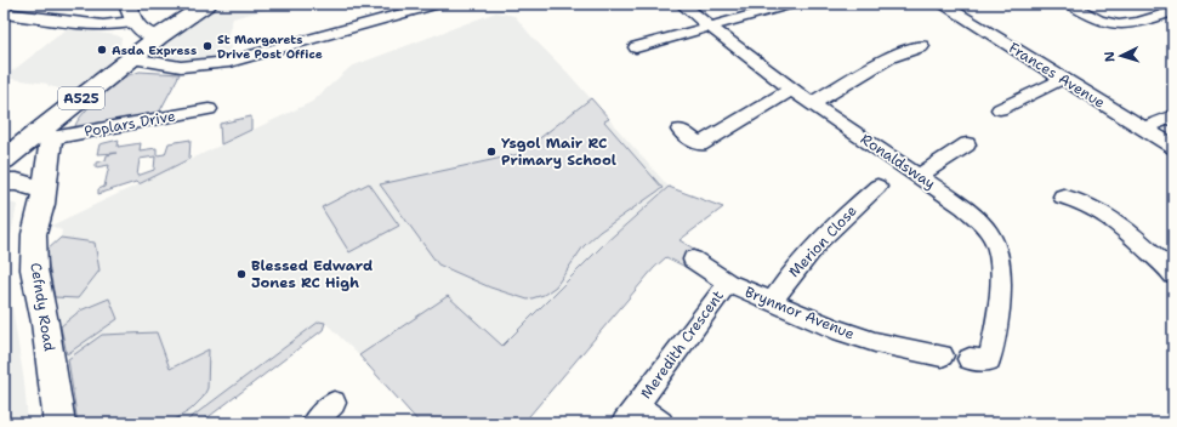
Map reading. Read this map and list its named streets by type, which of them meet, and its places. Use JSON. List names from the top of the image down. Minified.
{"streets":{"main road":["A525"],"street":["Frances Avenue","Poplars Drive","Ronaldsway","Merion Close","Cefndy Road","Brynmor Avenue","Meredith Crescent"]},"crossings":[["A525","Poplars Drive"],["A525","Cefndy Road"],["Poplars Drive","Cefndy Road"],["Merion Close","Brynmor Avenue"],["Brynmor Avenue","Meredith Crescent"]],"places":["St Margarets Drive Post Office","Asda Express","Ysgol Mair RC Primary School","Blessed Edward Jones RC High"],"north":"left"}
